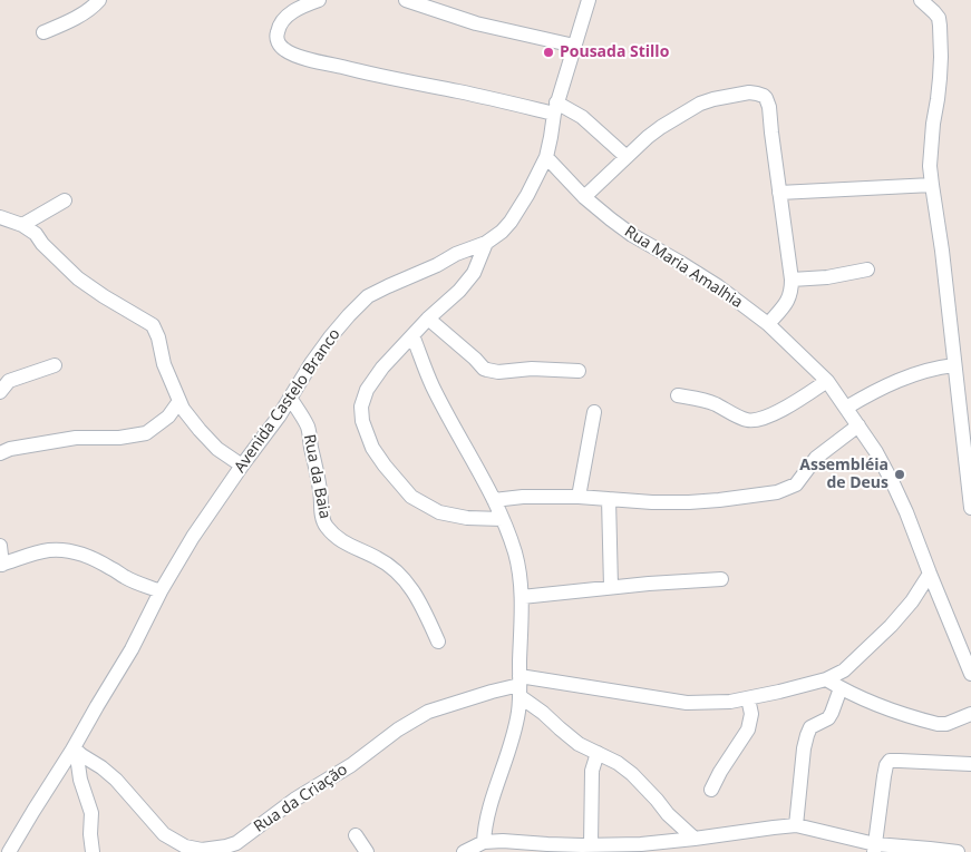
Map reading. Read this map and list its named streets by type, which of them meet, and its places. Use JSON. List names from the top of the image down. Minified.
{"streets":{"street":["Rua Maria Amalhia","Avenida Castelo Branco","Rua da Baia","Rua da Criação"]},"crossings":[["Rua Maria Amalhia","Avenida Castelo Branco"],["Avenida Castelo Branco","Rua da Baia"],["Avenida Castelo Branco","Rua da Criação"]],"places":["Pousada Stillo","Assembléia de Deus"]}
